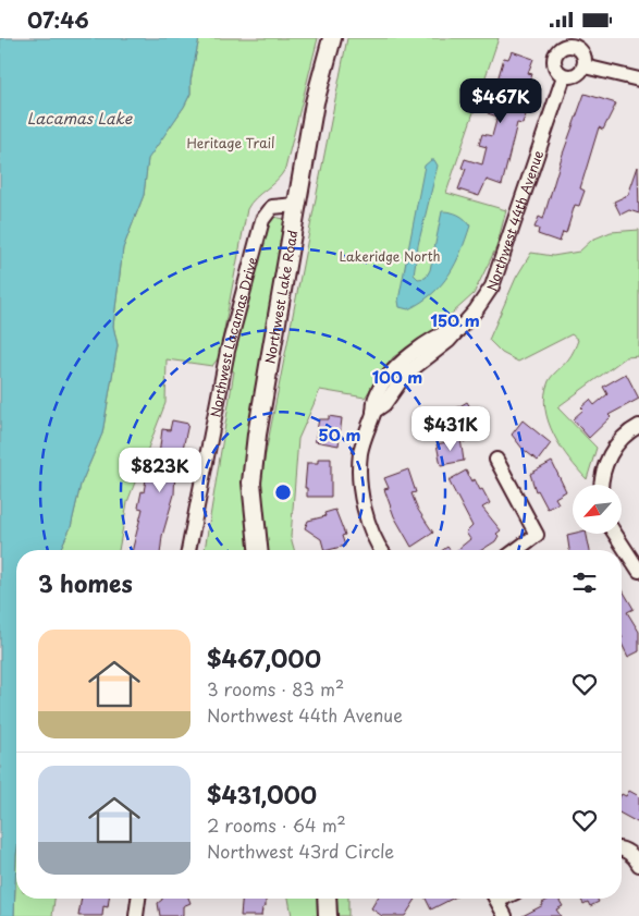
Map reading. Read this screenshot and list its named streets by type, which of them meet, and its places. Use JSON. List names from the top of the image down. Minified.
{"streets":{"main road":["Northwest Lake Road"],"street":["Northwest 44th Avenue","Northwest Lacamas Drive"]},"crossings":[["Northwest Lake Road","Northwest Lacamas Drive"]],"water":["Lacamas Lake"],"parks":["Heritage Trail","Lakeridge North"],"north":"bottom left","page":{"status":"07:46","price":["$467K","$431K","$823K"],"heading":"3 homes","list":[{"name":"$467,000","note":"3 rooms · 83 m² · Northwest 44th Avenue"},{"name":"$431,000","note":"2 rooms · 64 m² · Northwest 43rd Circle"}]},"rings":["150 m","100 m","50 m"]}
